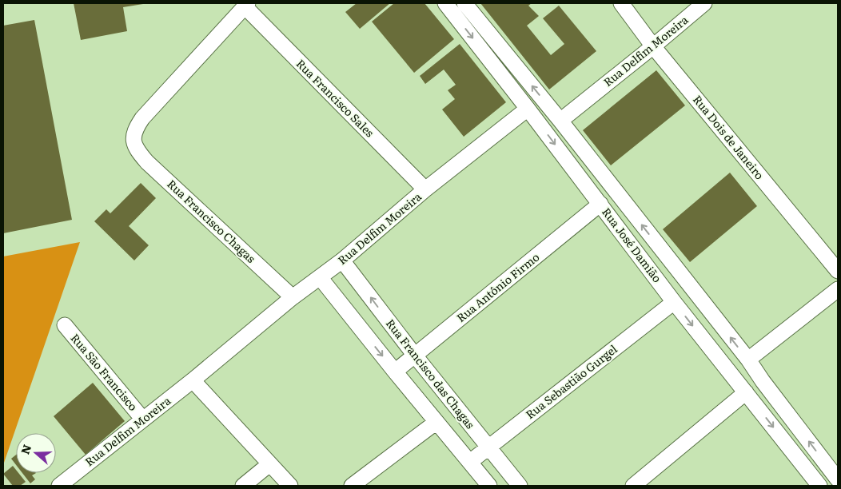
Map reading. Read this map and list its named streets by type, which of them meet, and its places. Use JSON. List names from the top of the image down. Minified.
{"streets":{"street":["Rua Delfim Moreira","Rua Francisco Sales","Rua Dois de Janeiro","Rua Francisco Chagas","Rua José Damião","Rua Antônio Firmo","Rua São Francisco","Rua Francisco das Chagas","Rua Sebastião Gurgel"]},"crossings":[["Rua Delfim Moreira","Rua Francisco Sales"],["Rua Delfim Moreira","Rua Dois de Janeiro"],["Rua Delfim Moreira","Rua Francisco Chagas"],["Rua Delfim Moreira","Rua José Damião"],["Rua Delfim Moreira","Rua São Francisco"],["Rua Delfim Moreira","Rua Francisco das Chagas"],["Rua Francisco Sales","Rua Francisco Chagas"],["Rua José Damião","Rua Antônio Firmo"],["Rua José Damião","Rua Sebastião Gurgel"],["Rua Antônio Firmo","Rua Francisco das Chagas"],["Rua Francisco das Chagas","Rua Sebastião Gurgel"]],"north":"left"}
